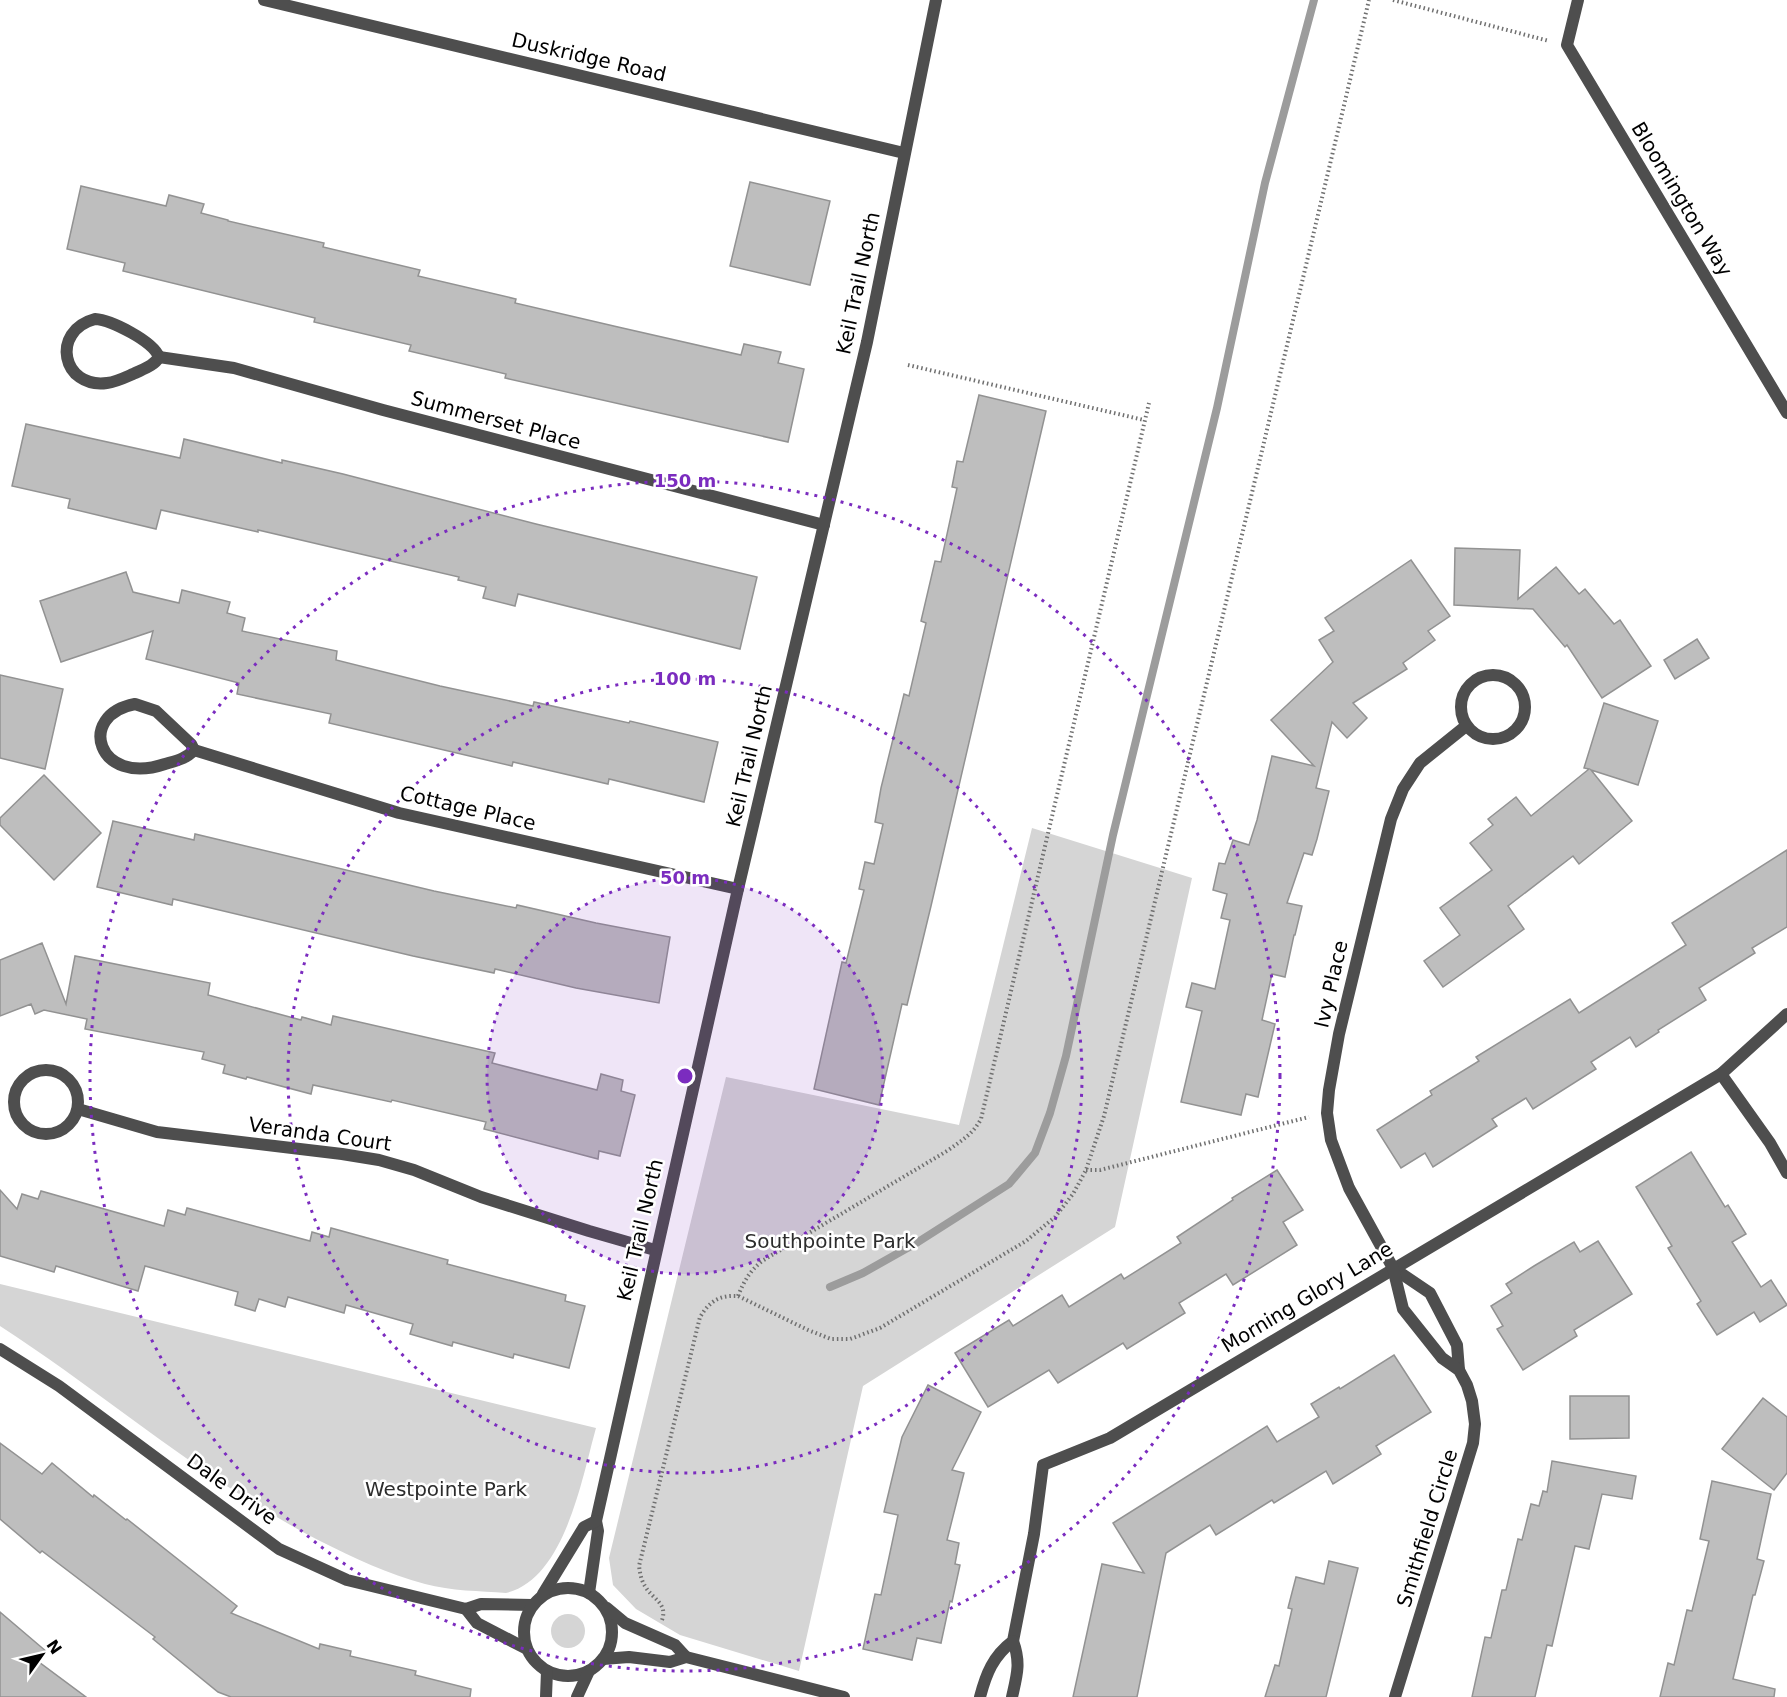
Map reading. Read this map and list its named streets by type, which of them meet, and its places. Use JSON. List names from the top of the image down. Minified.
{"streets":{"street":["Duskridge Road","Bloomington Way","Keil Trail North","Summerset Place","Cottage Place","Ivy Place","Veranda Court","Morning Glory Lane","Dale Drive","Smithfield Circle"]},"crossings":[["Duskridge Road","Keil Trail North"],["Keil Trail North","Summerset Place"],["Keil Trail North","Cottage Place"],["Keil Trail North","Veranda Court"],["Keil Trail North","Dale Drive"],["Ivy Place","Morning Glory Lane"],["Ivy Place","Smithfield Circle"],["Morning Glory Lane","Smithfield Circle"]],"parks":["Southpointe Park","Westpointe Park"],"north":"top right","rings":["150 m","100 m","50 m"]}
